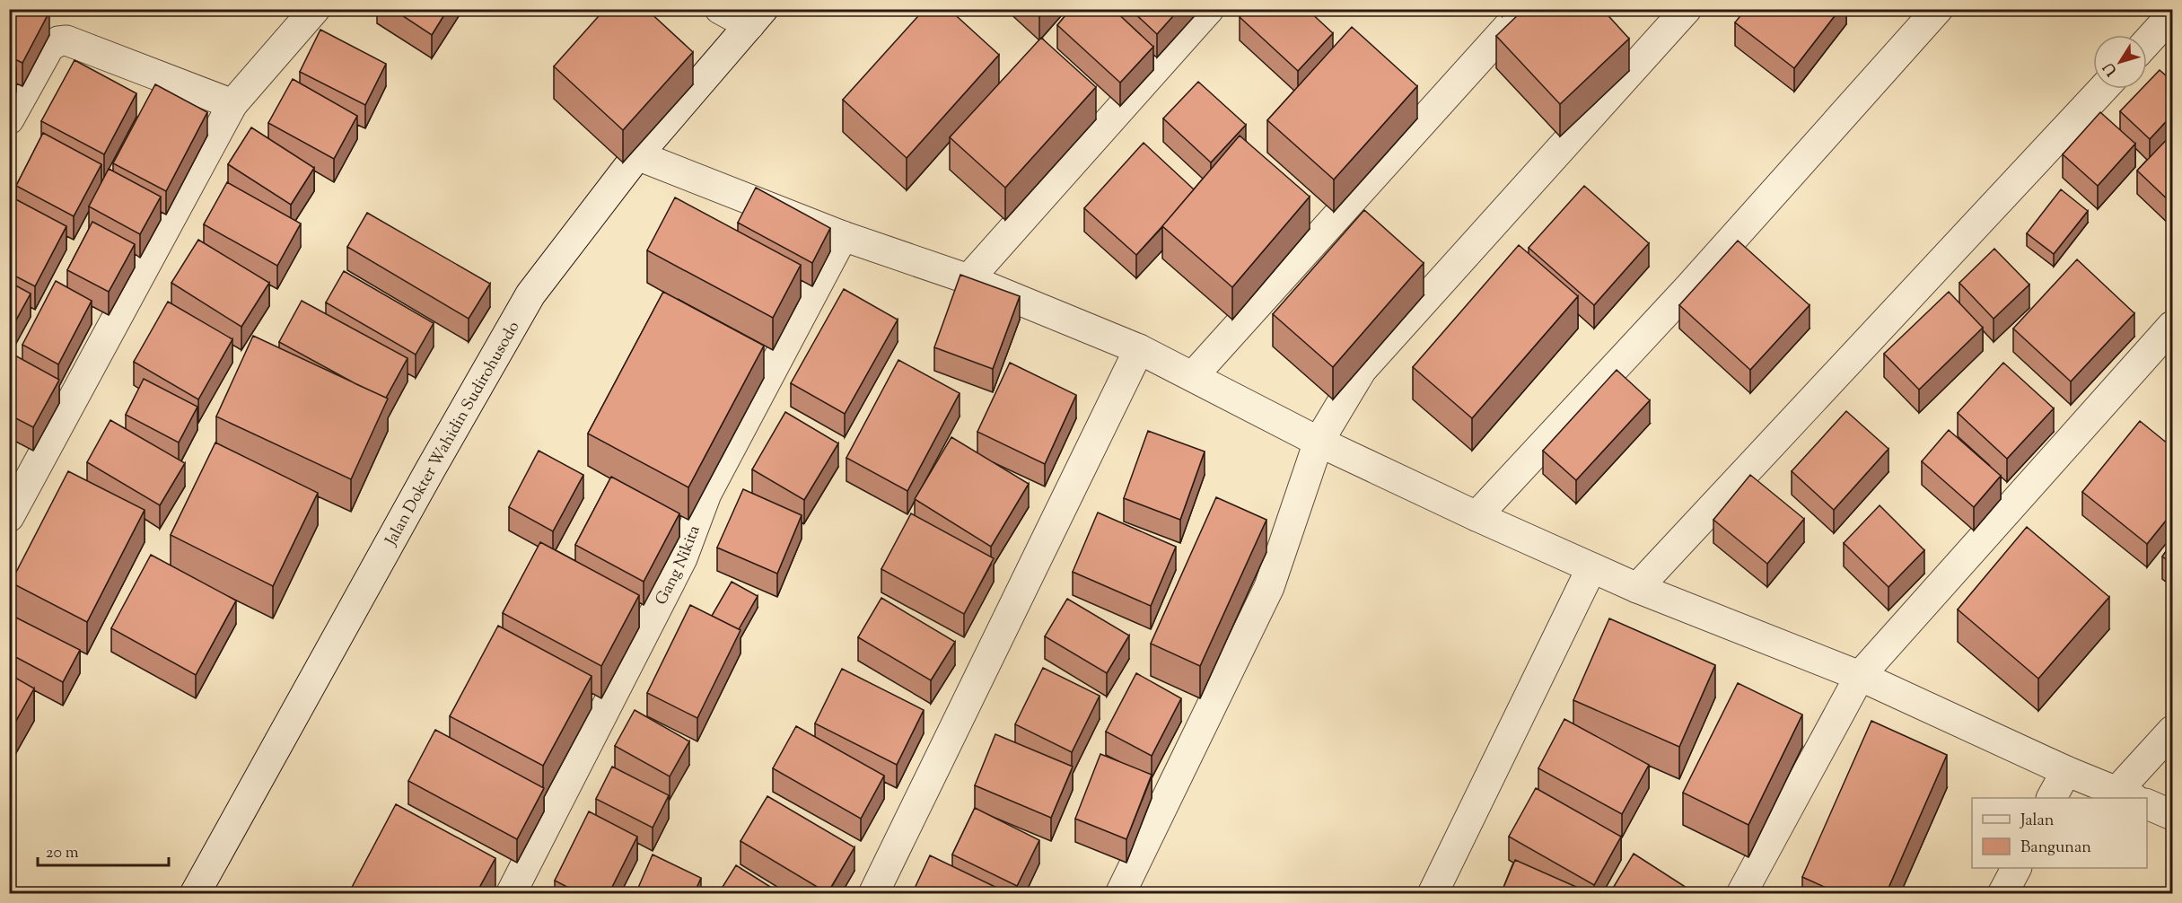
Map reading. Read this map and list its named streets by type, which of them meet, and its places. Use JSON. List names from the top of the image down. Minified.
{"streets":{"street":["Jalan Dokter Wahidin Sudirohusodo","Gang Nikita"]},"legend":["Jalan","Bangunan"],"scale_bar":"20 m","north":"bottom left"}
